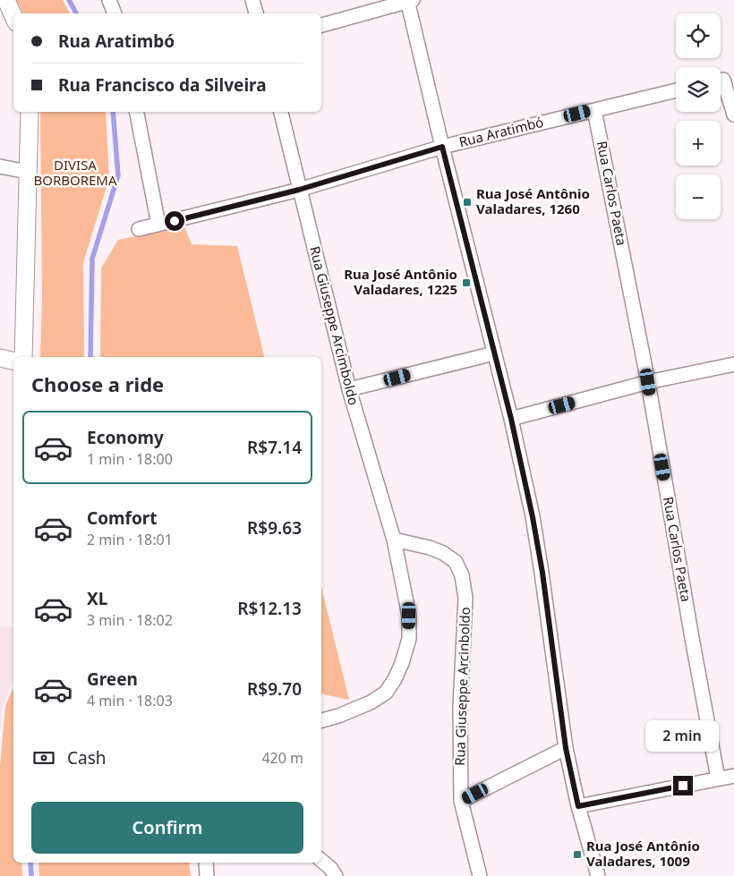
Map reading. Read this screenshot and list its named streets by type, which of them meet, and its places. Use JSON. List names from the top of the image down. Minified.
{"streets":{"street":["Rua Aratimbó","Rua Carlos Paeta","Rua Giuseppe Arcimboldo","Rua Giuseppe Arcinboldo"]},"crossings":[["Rua Aratimbó","Rua Carlos Paeta"],["Rua Aratimbó","Rua Giuseppe Arcimboldo"],["Rua Giuseppe Arcimboldo","Rua Giuseppe Arcinboldo"]],"parks":["DIVISA BORBOREMA"],"places":{"transit":["Rua José Antônio Valadares, 1260","Rua José Antônio Valadares, 1225","Rua José Antônio Valadares, 1009"]},"page":{"map_buttons":["+","−"],"banner":["Rua Aratimbó","Rua Francisco da Silveira"],"heading":"Choose a ride","list":[{"name":"Economy","note":"1 min · 18:00","value":"R$7.14"},{"name":"Comfort","note":"2 min · 18:01","value":"R$9.63"},{"name":"XL","note":"3 min · 18:02","value":"R$12.13"},{"name":"Green","note":"4 min · 18:03","value":"R$9.70"}],"bubble":"2 min","pay":["Cash","420 m"],"buttons":"Confirm"}}
